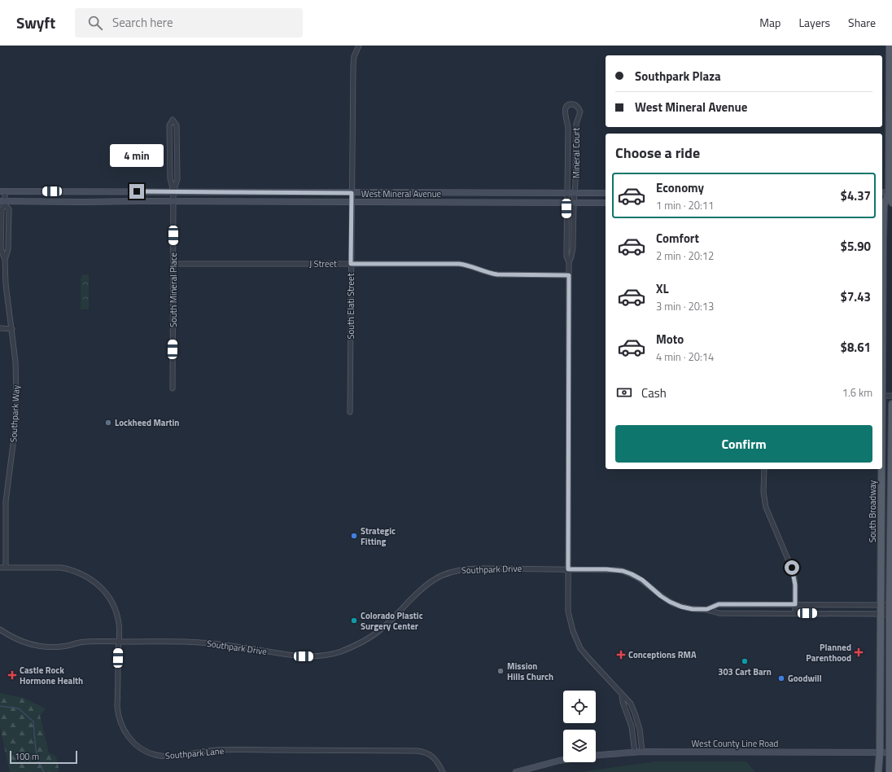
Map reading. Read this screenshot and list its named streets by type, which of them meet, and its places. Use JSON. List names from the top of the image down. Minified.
{"streets":{"main road":["West Mineral Avenue","South Broadway","West County Line Road"],"street":["Mineral Court","J Street","South Mineral Place","South Elati Street","Southpark Way","Southpark Drive","Southpark Lane"]},"crossings":[["Mineral Court","West Mineral Avenue"],["West Mineral Avenue","South Mineral Place"],["West Mineral Avenue","South Elati Street"],["West Mineral Avenue","Southpark Way"],["J Street","South Mineral Place"],["J Street","South Elati Street"],["Southpark Way","Southpark Lane"],["South Broadway","Southpark Drive"],["South Broadway","West County Line Road"],["Southpark Drive","Southpark Lane"]],"places":{"other":["Lockheed Martin","Strategic Fitting","Colorado Plastic Surgery Center","303 Cart Barn","Mission Hills Church","Goodwill"],"health":["Planned Parenthood","Conceptions RMA","Castle Rock Hormone Health"]},"scale_bar":"100 m","page":{"header":"Swyft","search":"Search here","nav":["Map","Layers","Share"],"banner":["Southpark Plaza","West Mineral Avenue"],"heading":"Choose a ride","bubble":"4 min","list":[{"name":"Economy","note":"1 min · 20:11","value":"$4.37"},{"name":"Comfort","note":"2 min · 20:12","value":"$5.90"},{"name":"XL","note":"3 min · 20:13","value":"$7.43"},{"name":"Moto","note":"4 min · 20:14","value":"$8.61"}],"pay":["Cash","1.6 km"],"buttons":"Confirm","scale":"100 m"}}
